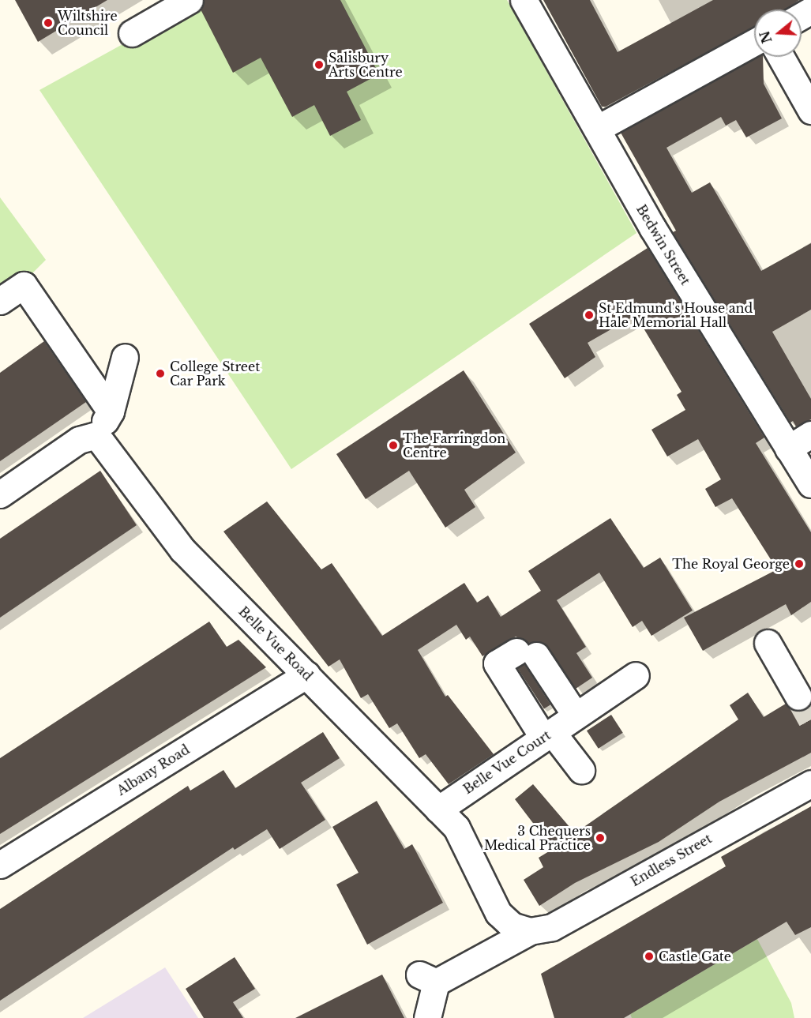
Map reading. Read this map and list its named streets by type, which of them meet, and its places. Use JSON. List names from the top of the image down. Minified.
{"streets":{"street":["Bedwin Street","Belle Vue Road","Belle Vue Court","Albany Road","Endless Street"]},"crossings":[["Belle Vue Road","Belle Vue Court"],["Belle Vue Road","Albany Road"],["Belle Vue Road","Endless Street"]],"places":["Wiltshire Council","Salisbury Arts Centre","St Edmund's House and Hale Memorial Hall","College Street Car Park","The Farringdon Centre","The Royal George","3 Chequers Medical Practice","Castle Gate"],"north":"left"}
